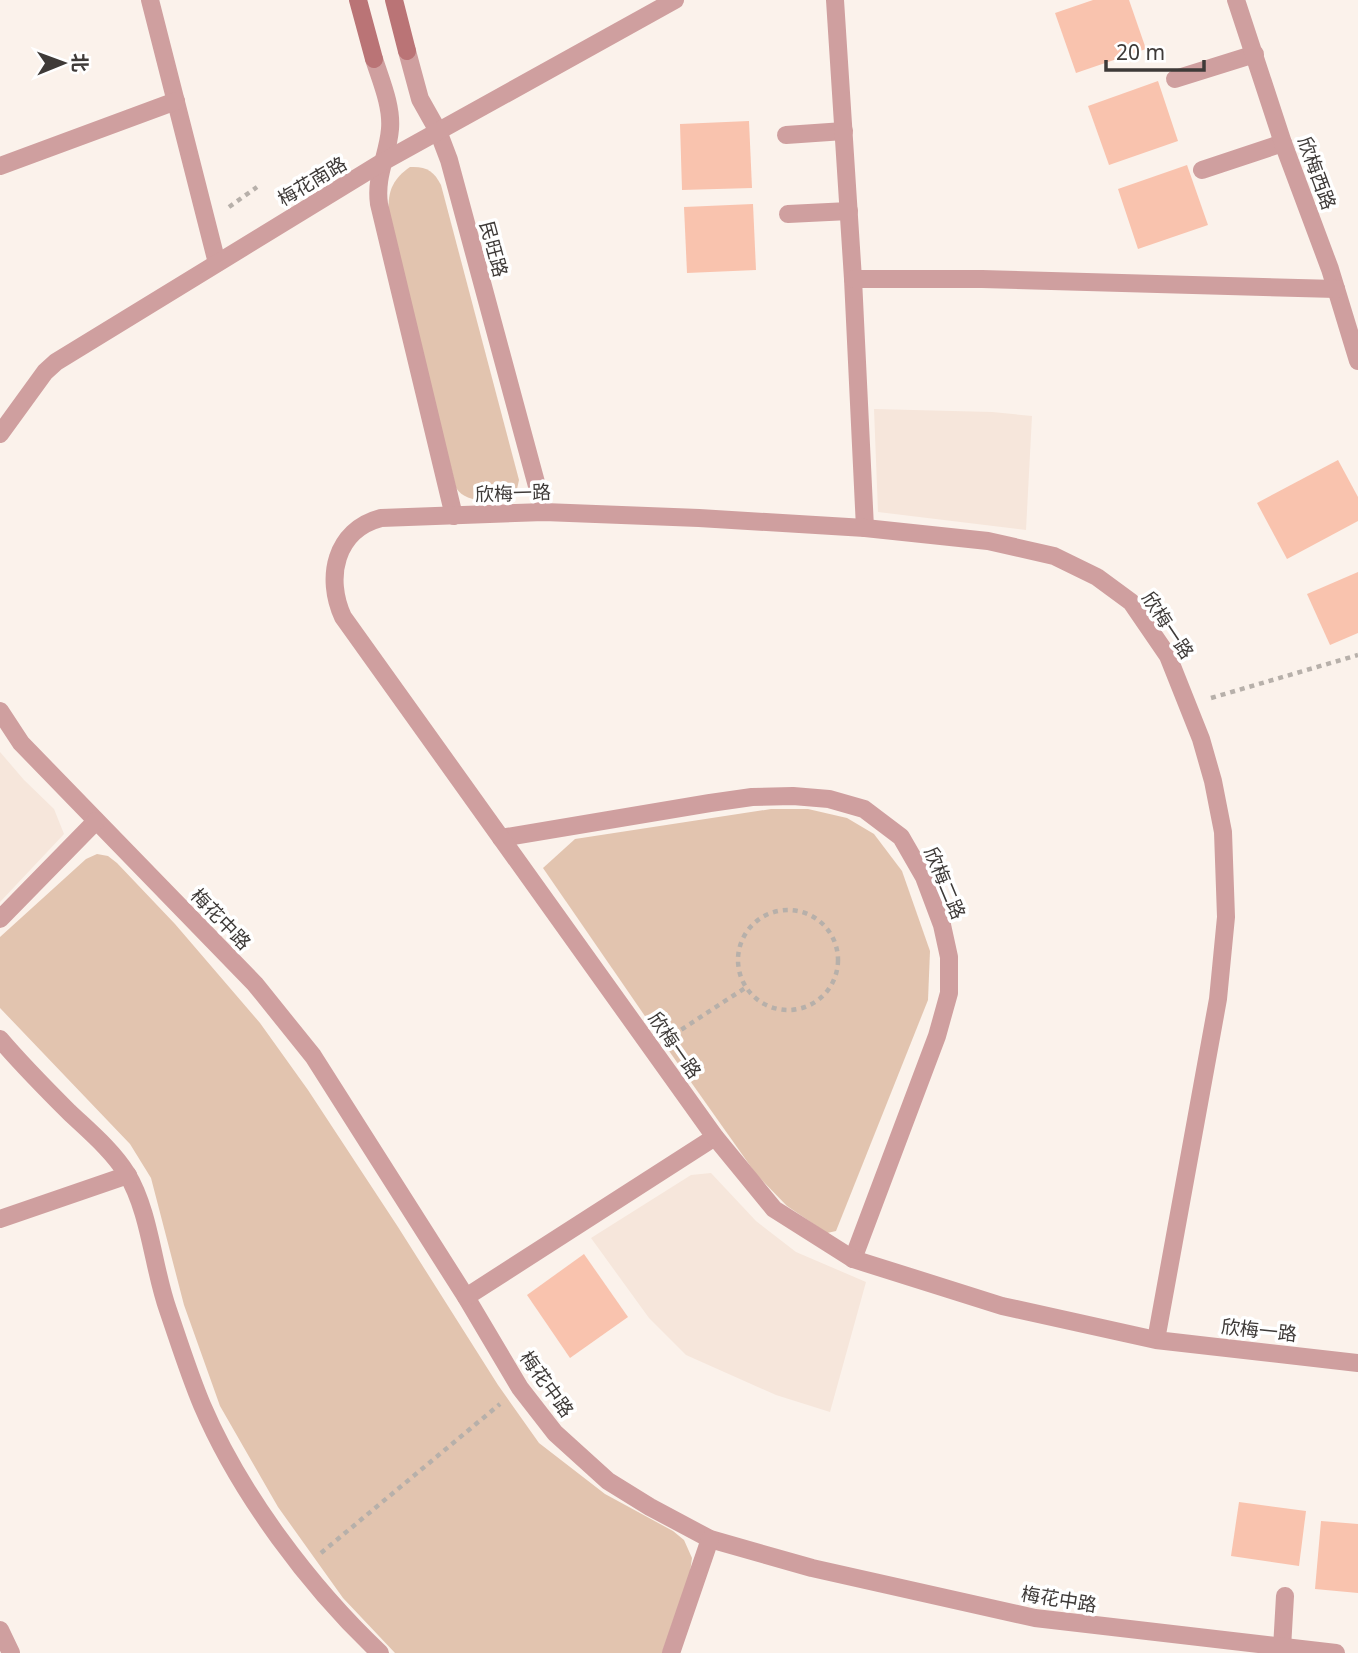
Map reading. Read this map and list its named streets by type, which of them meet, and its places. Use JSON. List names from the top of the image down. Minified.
{"streets":{"main road":["民旺路"],"street":["欣梅西路","梅花南路","欣梅一路","欣梅二路","梅花中路"]},"crossings":[["梅花南路","民旺路"],["民旺路","欣梅一路"],["欣梅一路","欣梅二路"]],"scale_bar":"20 m","north":"right"}
